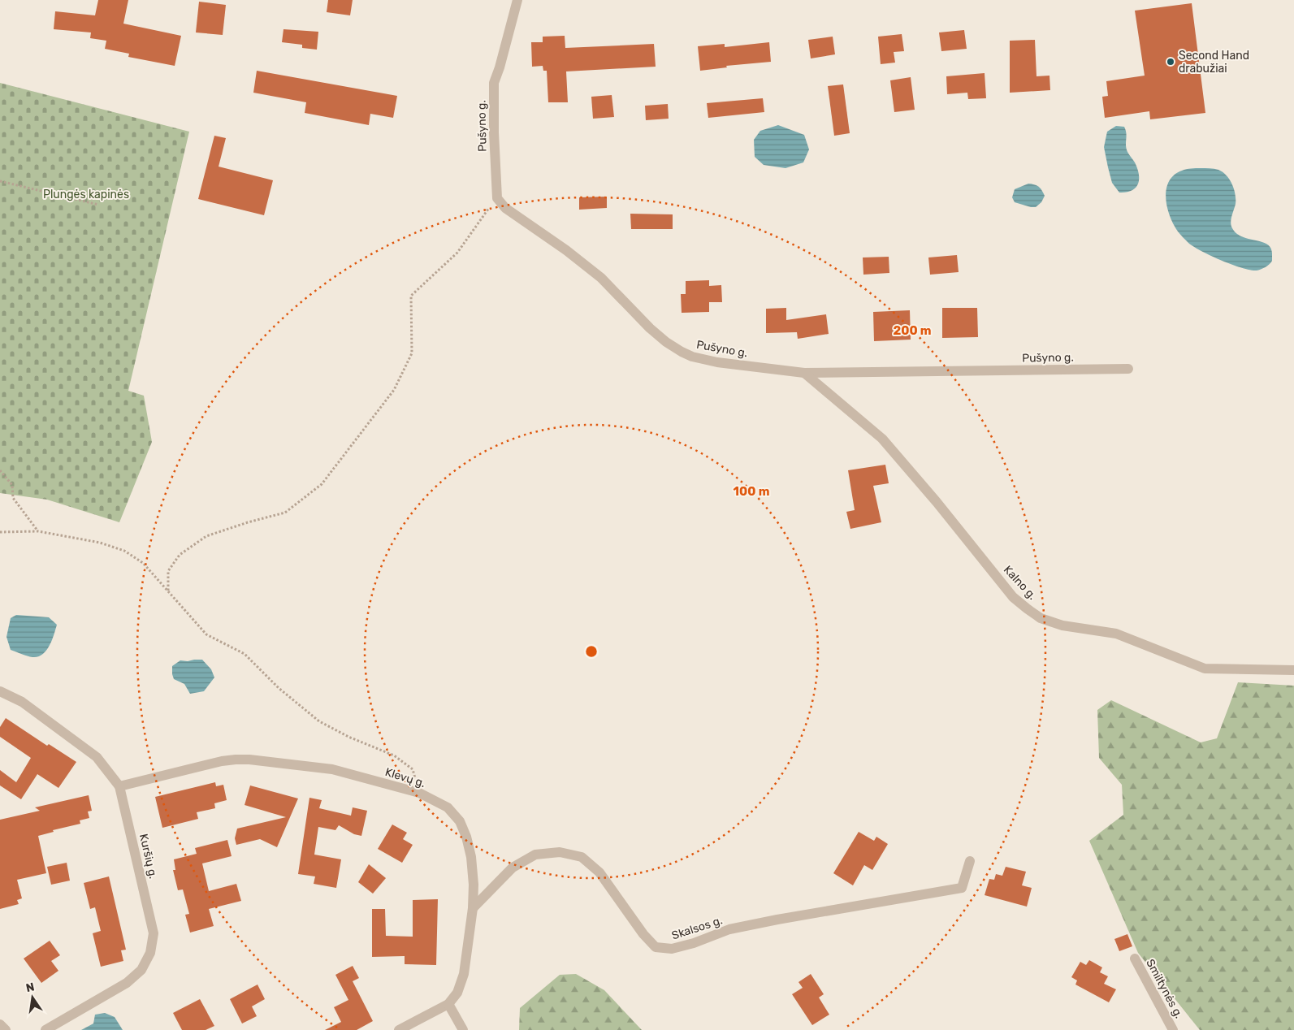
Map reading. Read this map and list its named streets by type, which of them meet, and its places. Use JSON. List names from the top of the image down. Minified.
{"streets":{"street":["Pušyno g.","Kalno g.","Klevų g.","Kuršių g.","Skalsos g.","Smiltynės g."]},"crossings":[["Pušyno g.","Kalno g."],["Klevų g.","Kuršių g."],["Klevų g.","Skalsos g."]],"parks":["Plungės kapinės"],"places":["Second Hand drabužiai"],"north":"top","rings":["200 m","100 m"]}
